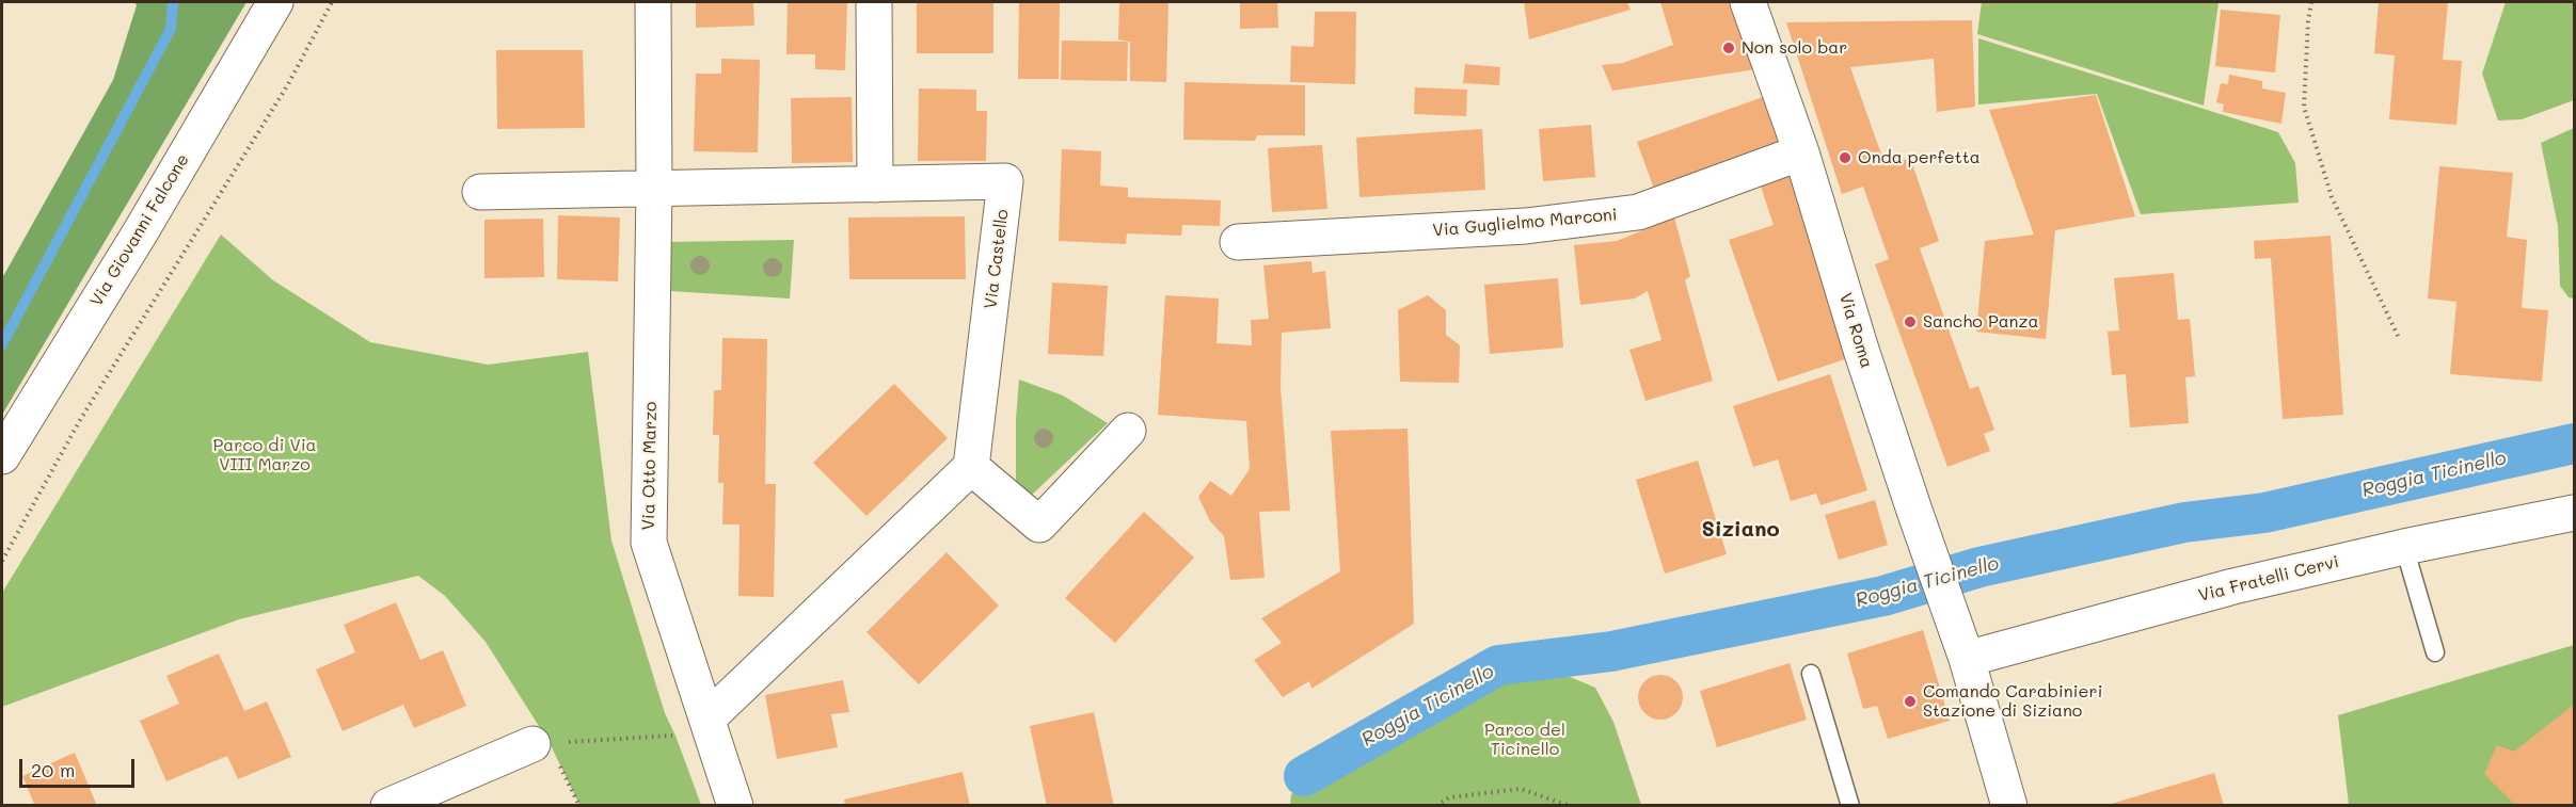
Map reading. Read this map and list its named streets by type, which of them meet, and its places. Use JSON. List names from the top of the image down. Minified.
{"streets":{"street":["Via Guglielmo Marconi","Via Giovanni Falcone","Via Castello","Via Roma","Via Otto Marzo","Via Fratelli Cervi"]},"crossings":[["Via Guglielmo Marconi","Via Roma"],["Via Castello","Via Otto Marzo"],["Via Roma","Via Fratelli Cervi"]],"districts":["Siziano"],"water":["Roggia Ticinello"],"parks":["Parco di Via VIII Marzo","Parco del Ticinello"],"places":["Non solo bar","Onda perfetta","Sancho Panza","Comando Carabinieri Stazione di Siziano"],"scale_bar":"20 m"}
